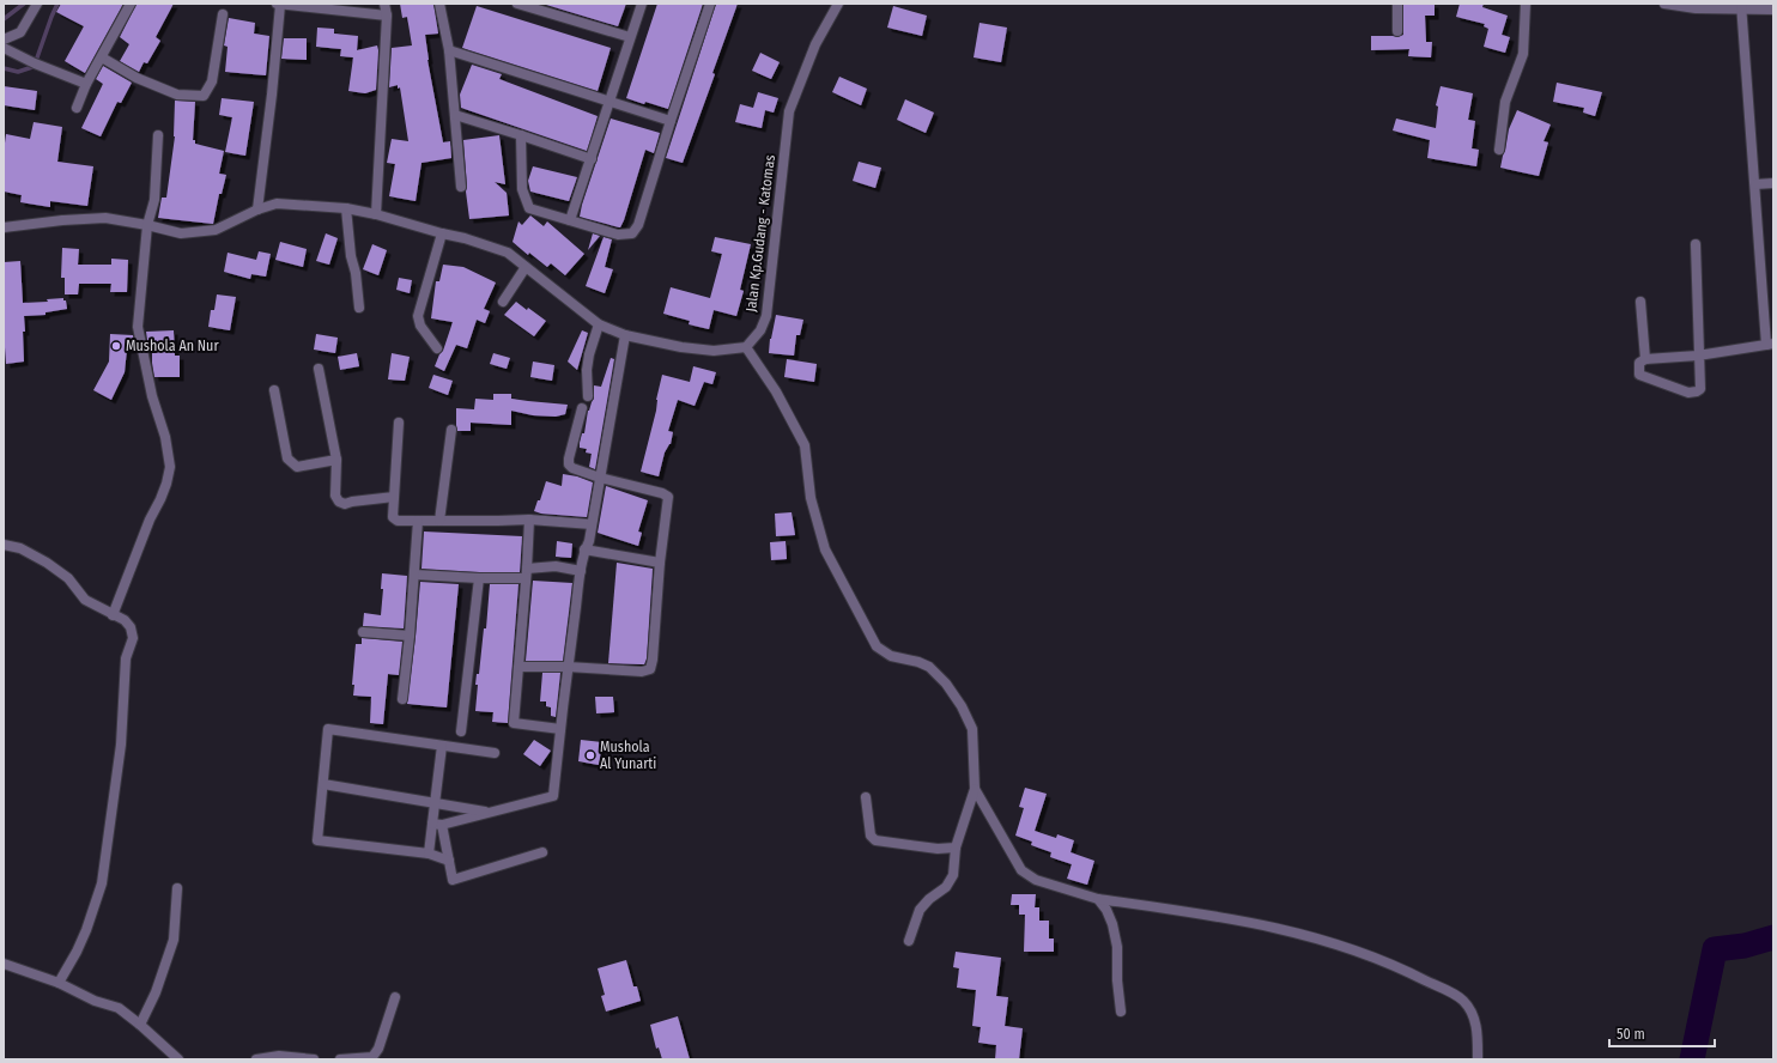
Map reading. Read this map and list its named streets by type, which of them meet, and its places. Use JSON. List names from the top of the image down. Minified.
{"streets":{"street":["Jalan Kp.Gudang - Katomas"]},"places":["Mushola An Nur","Mushola Al Yunarti"],"scale_bar":"50 m"}
